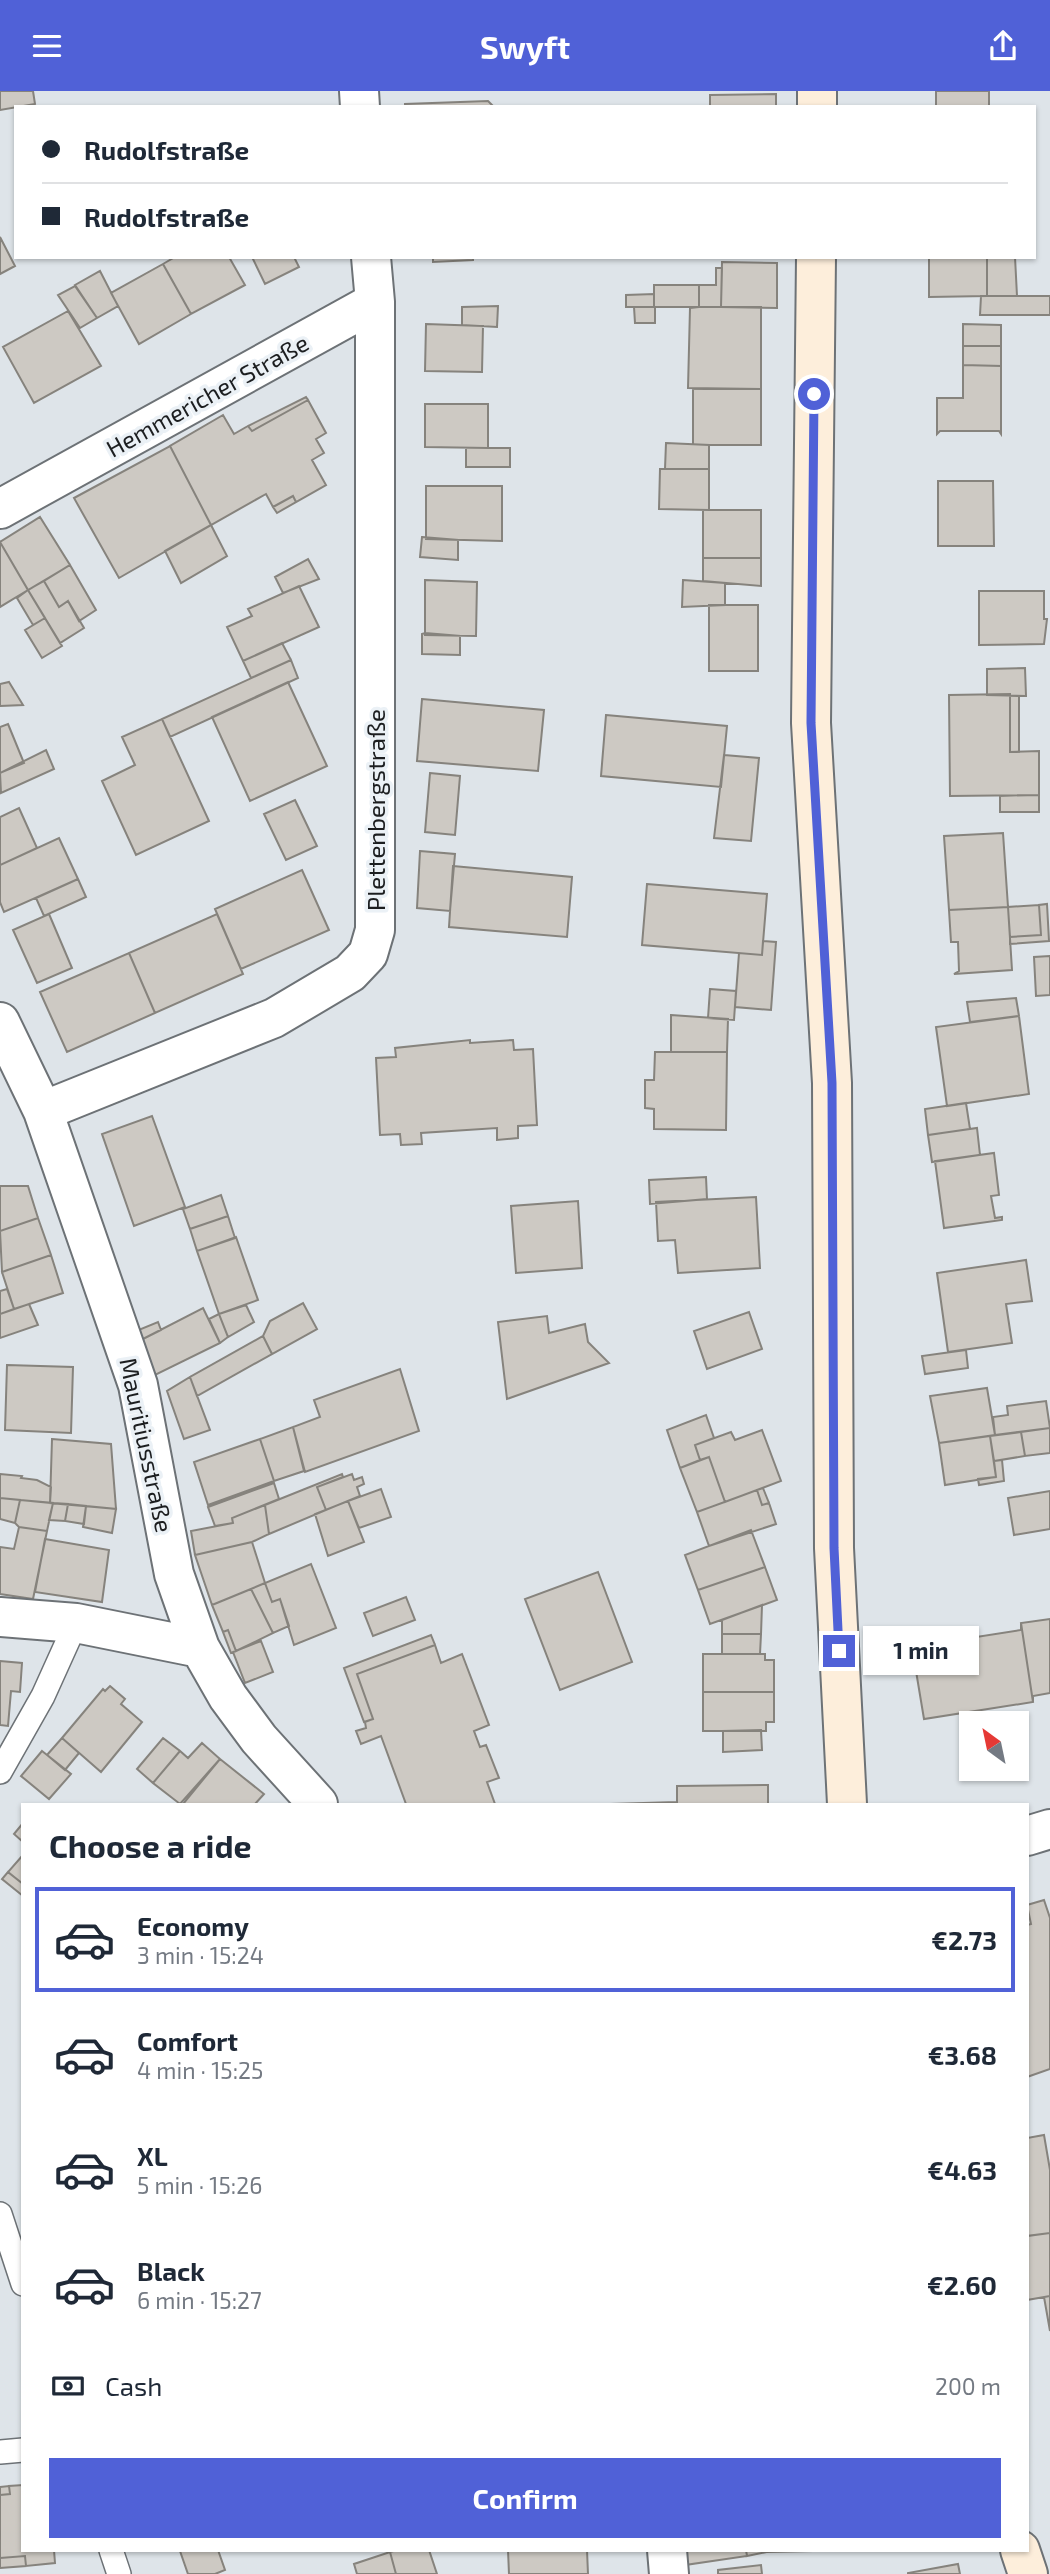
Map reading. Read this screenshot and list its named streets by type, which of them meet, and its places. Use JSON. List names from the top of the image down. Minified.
{"streets":{"street":["Hemmericher Straße","Plettenbergstraße","Mauritiusstraße"]},"crossings":[["Hemmericher Straße","Plettenbergstraße"],["Plettenbergstraße","Mauritiusstraße"]],"north":"top left","page":{"header":"Swyft","banner":["Rudolfstraße","Rudolfstraße"],"bubble":"1 min","heading":"Choose a ride","list":[{"name":"Economy","note":"3 min · 15:24","value":"€2.73"},{"name":"Comfort","note":"4 min · 15:25","value":"€3.68"},{"name":"XL","note":"5 min · 15:26","value":"€4.63"},{"name":"Black","note":"6 min · 15:27","value":"€2.60"}],"pay":["Cash","200 m"],"buttons":"Confirm"}}
